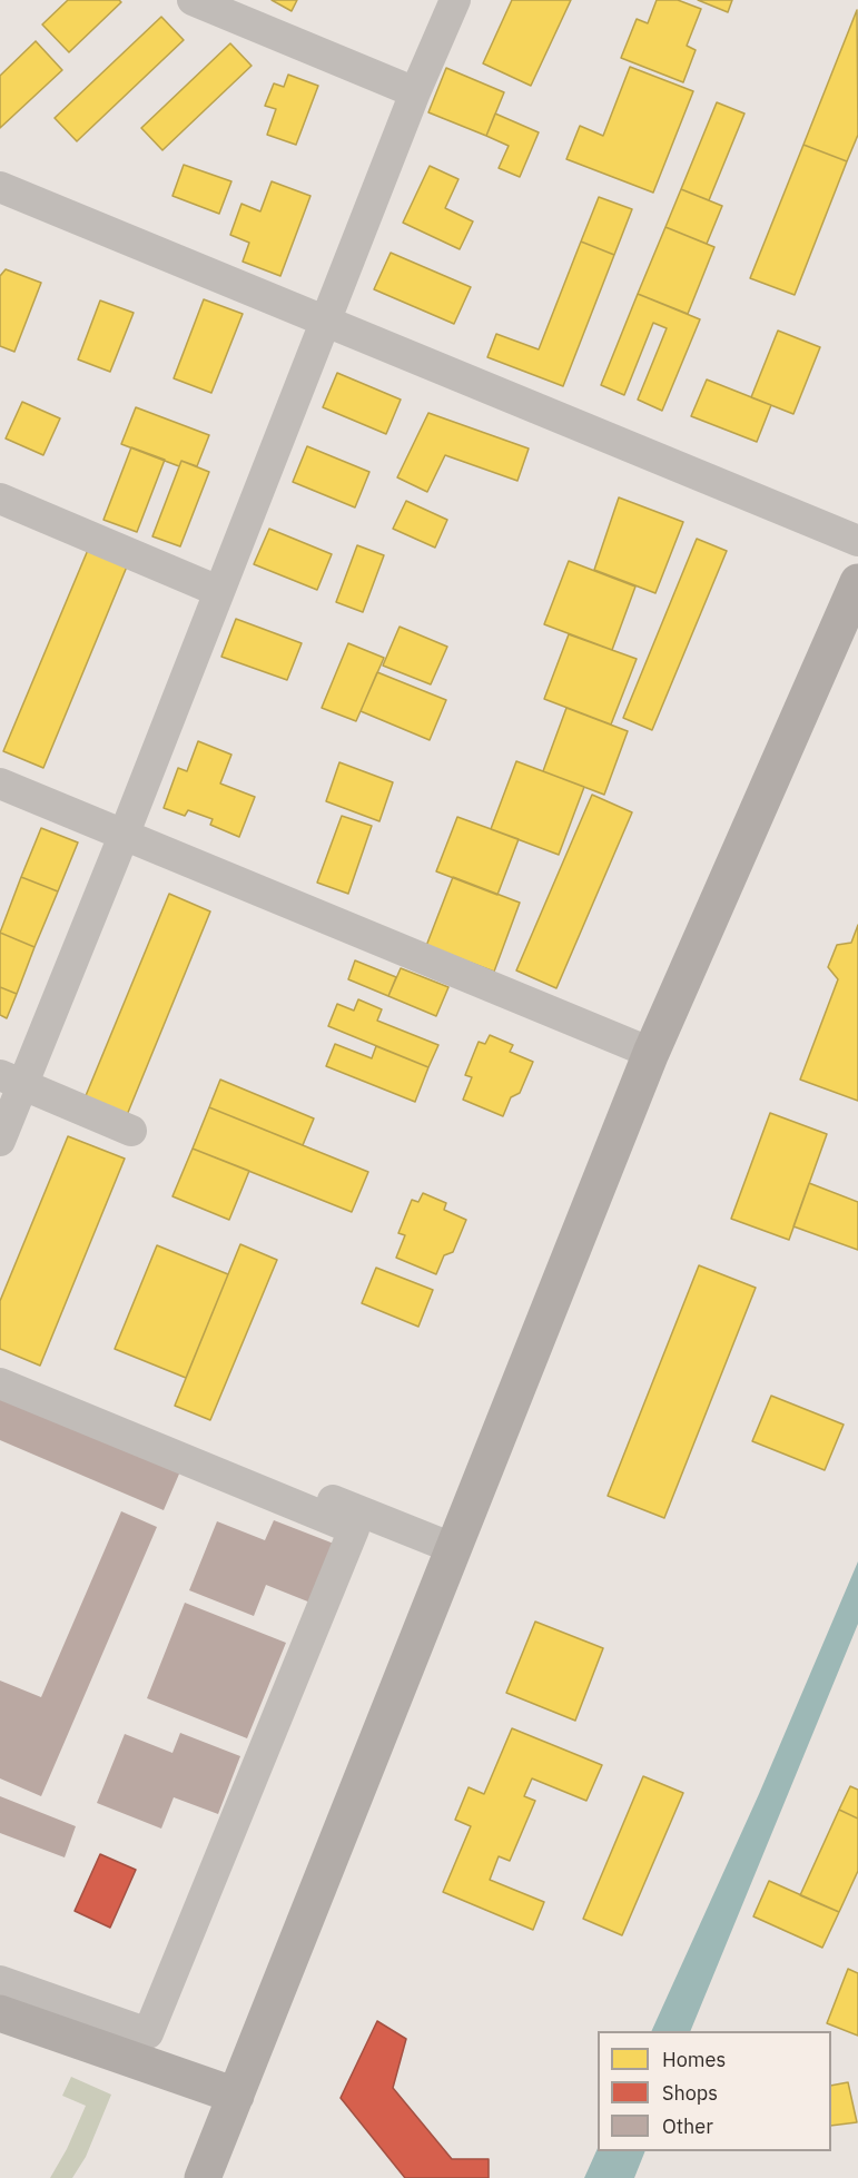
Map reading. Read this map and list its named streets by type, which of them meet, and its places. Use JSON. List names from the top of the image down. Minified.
{"legend":["Homes","Shops","Other"]}
